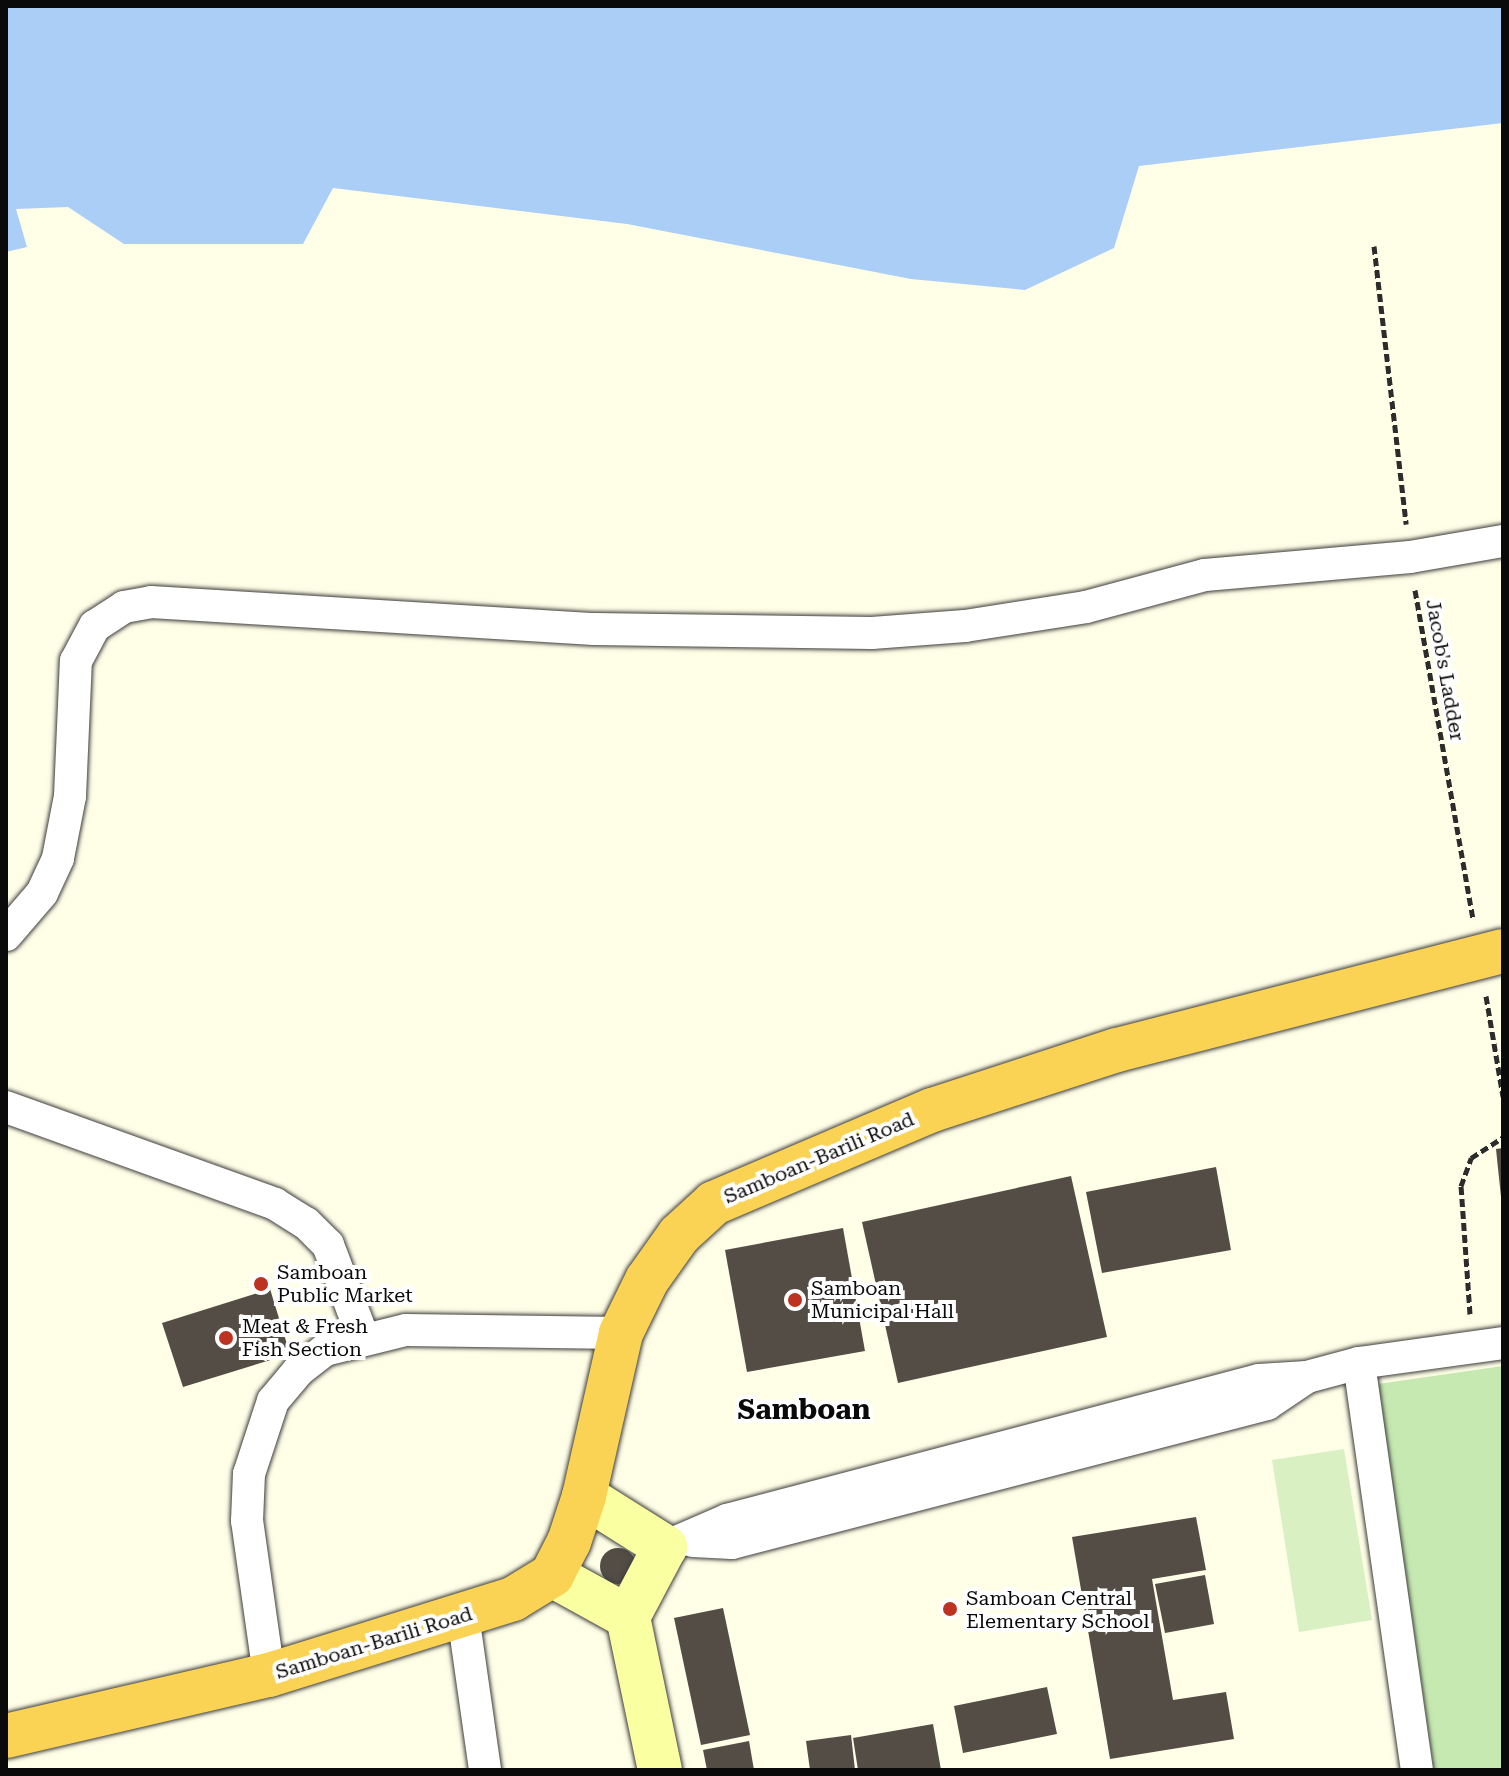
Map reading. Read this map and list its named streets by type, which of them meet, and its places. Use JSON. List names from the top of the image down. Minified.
{"streets":{"highway":["Samboan-Barili Road"],"path":["Jacob's Ladder"]},"crossings":[["Jacob's Ladder","Samboan-Barili Road"]],"districts":["Samboan"],"places":["Samboan Public Market","Samboan Municipal Hall","Meat & Fresh Fish Section","Samboan Central Elementary School"]}
